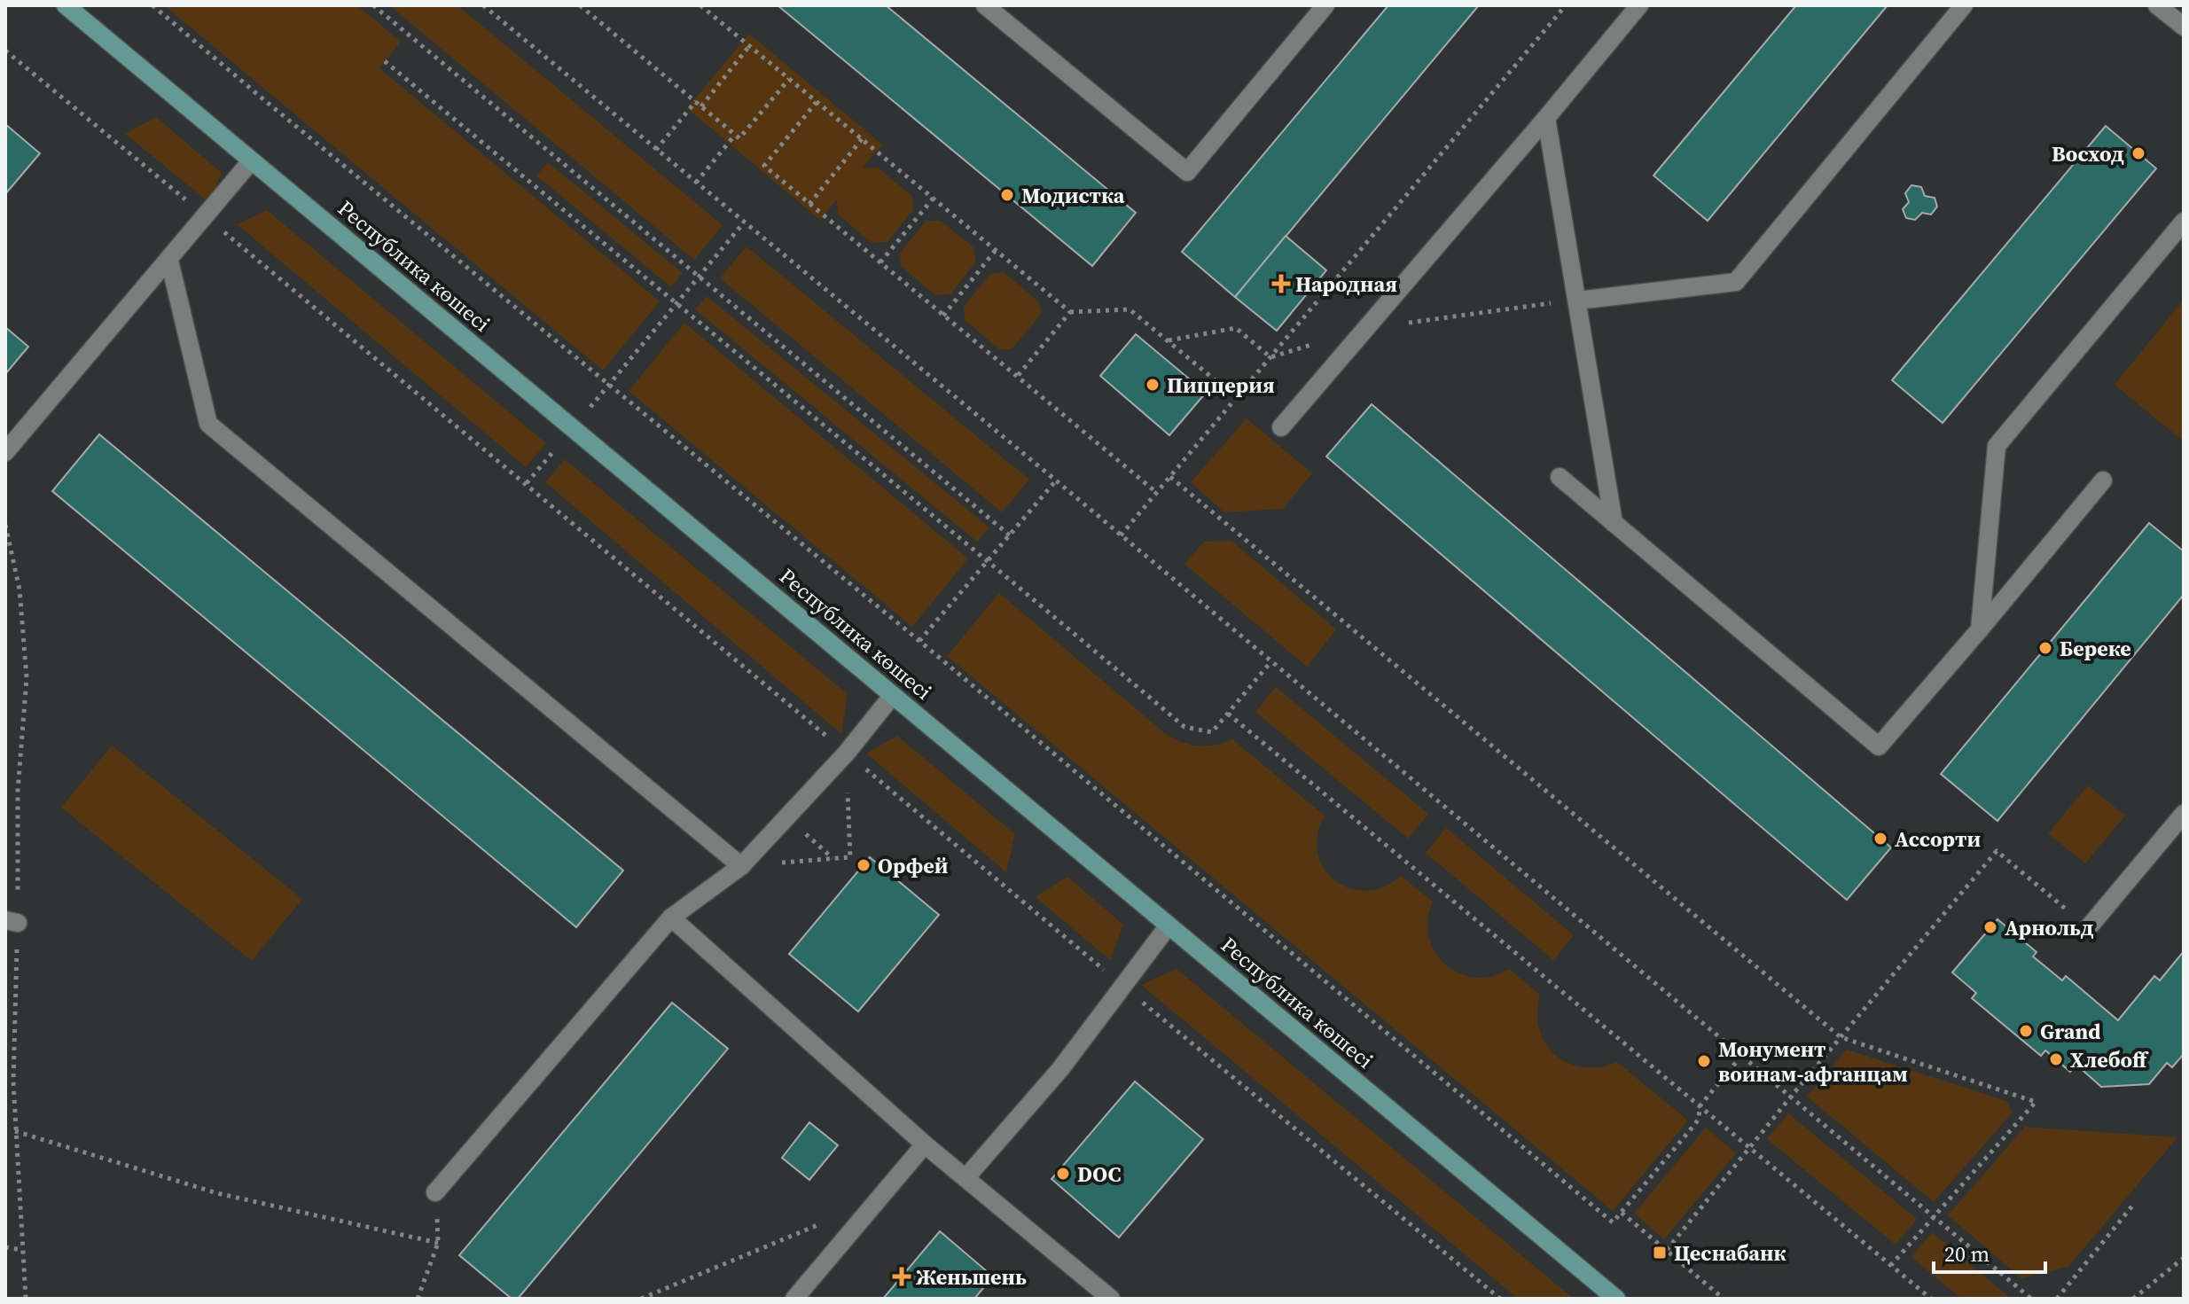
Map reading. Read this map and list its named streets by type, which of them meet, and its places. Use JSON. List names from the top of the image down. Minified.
{"streets":{"street":["Республика көшесі"]},"places":{"other":["Восход","Модистка","Пиццерия","Береке","Ассорти","Орфей","Арнольд","Grand","Хлебoff","Монумент воинам-афганцам","DOC"],"health":["Народная","Женьшень"],"transit":["Цеснабанк"]},"scale_bar":"20 m"}
